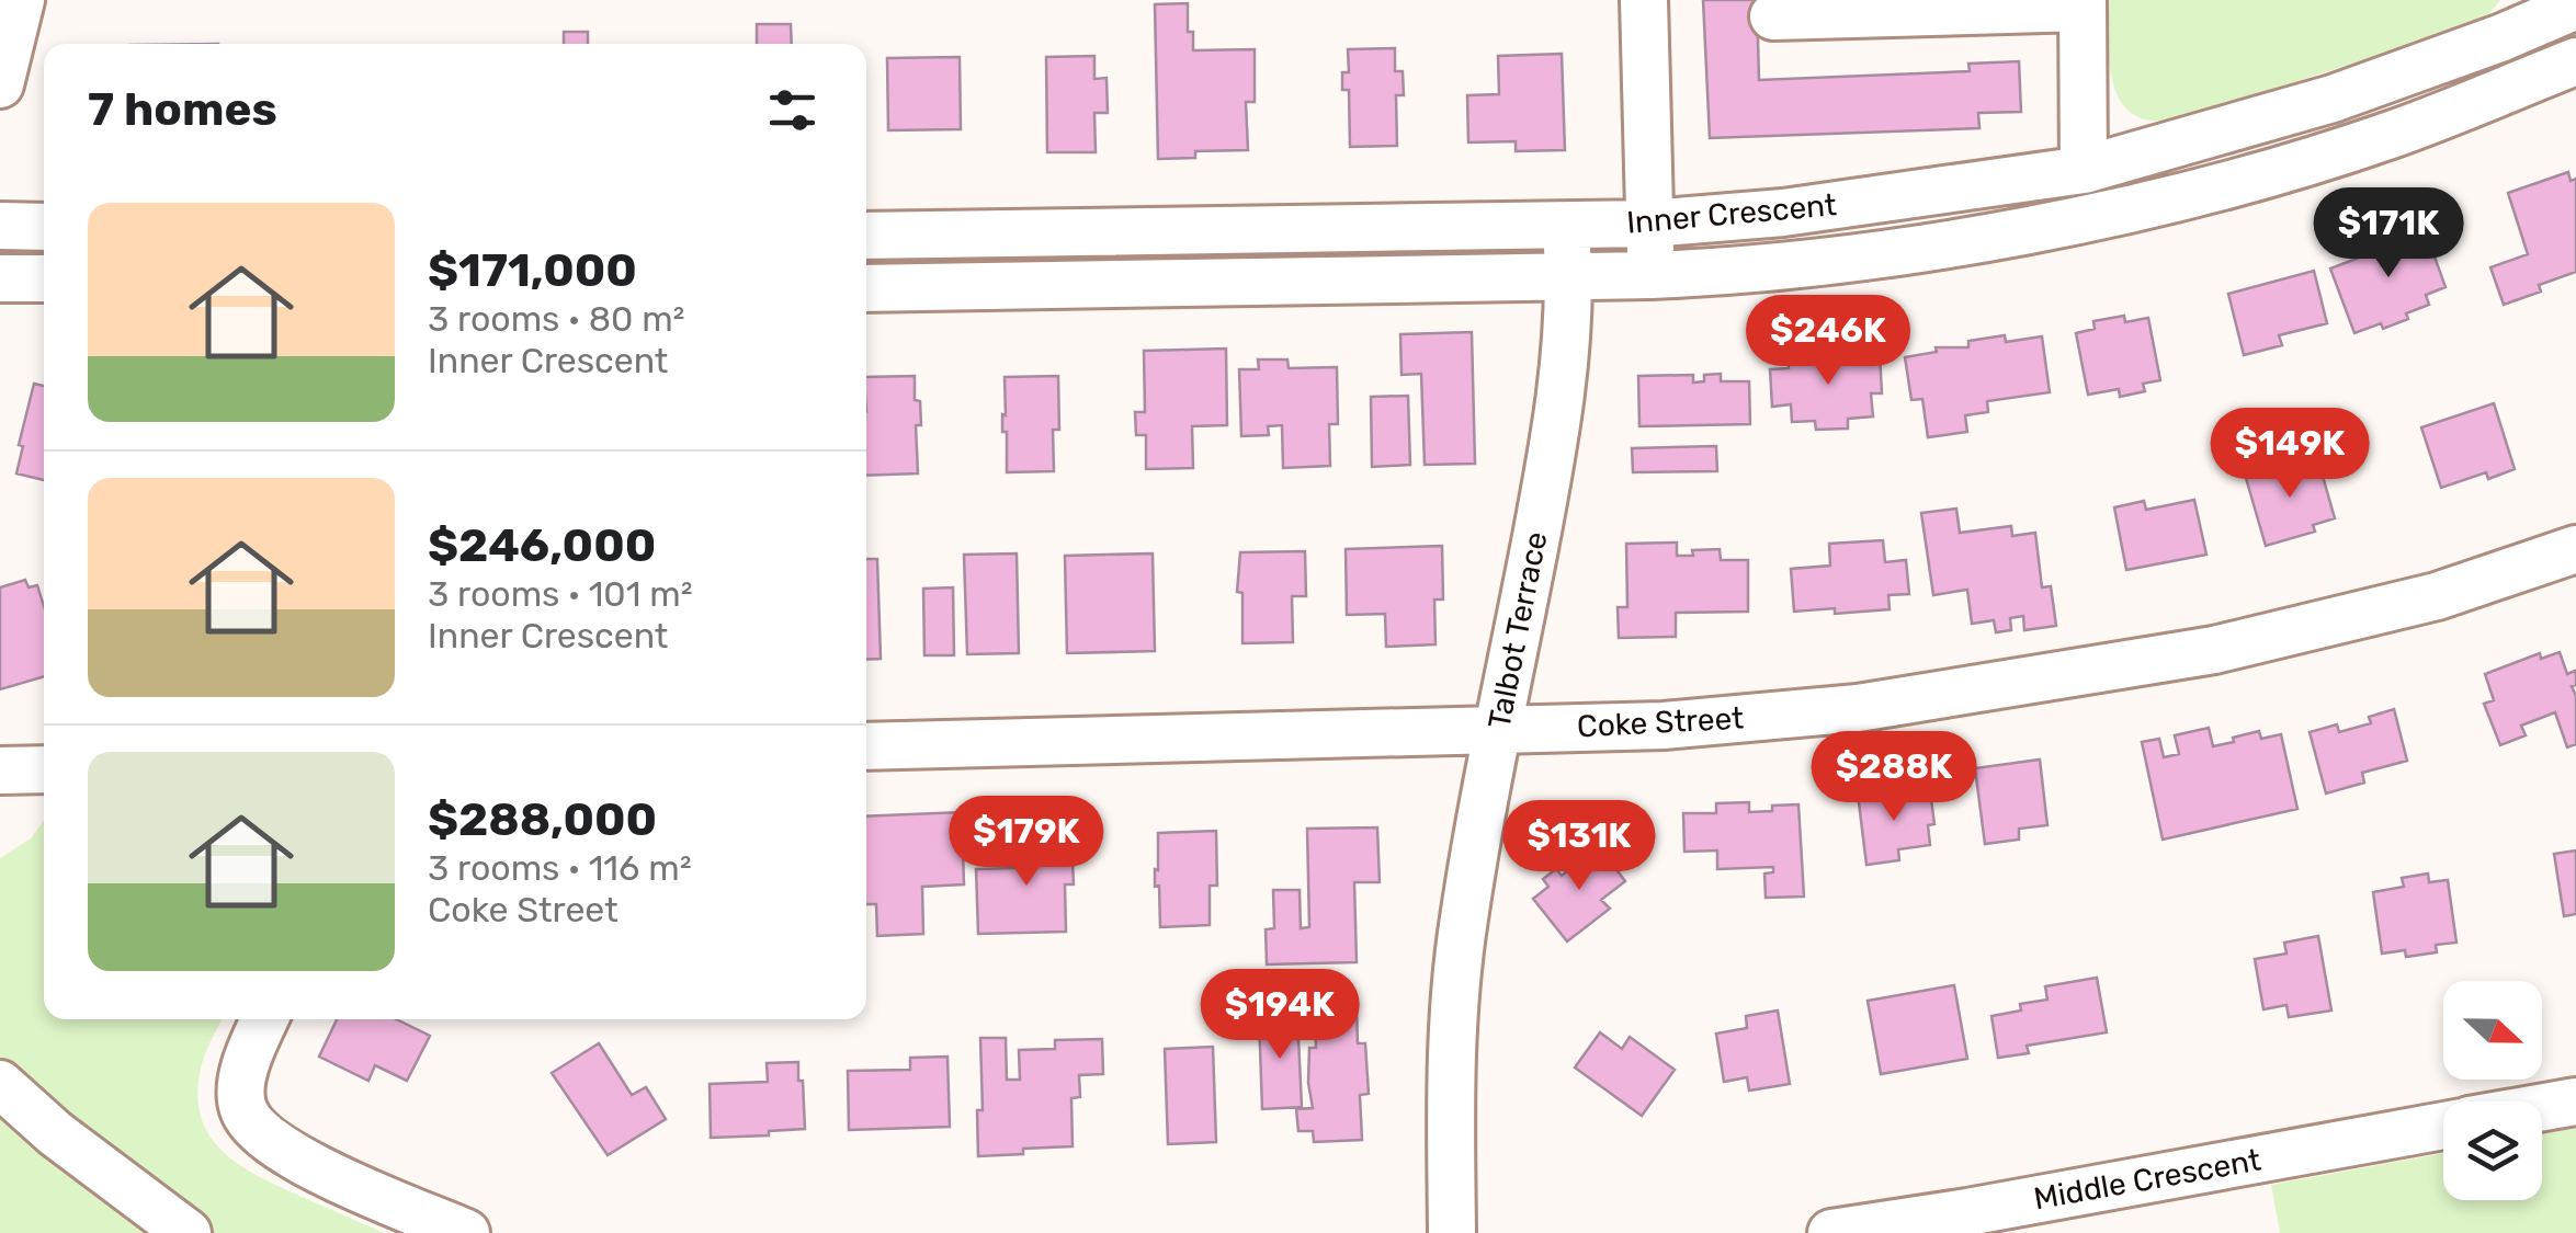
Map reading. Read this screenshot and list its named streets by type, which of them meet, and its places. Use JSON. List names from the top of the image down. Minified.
{"streets":{"street":["Inner Crescent","Talbot Terrace","Coke Street","Middle Crescent"]},"crossings":[["Inner Crescent","Talbot Terrace"],["Talbot Terrace","Coke Street"]],"north":"right","page":{"heading":"7 homes","list":[{"name":"$171,000","note":"3 rooms · 80 m² · Inner Crescent"},{"name":"$246,000","note":"3 rooms · 101 m² · Inner Crescent"},{"name":"$288,000","note":"3 rooms · 116 m² · Coke Street"}],"price":["$171K","$246K","$149K","$288K","$179K","$131K","$194K"]}}
